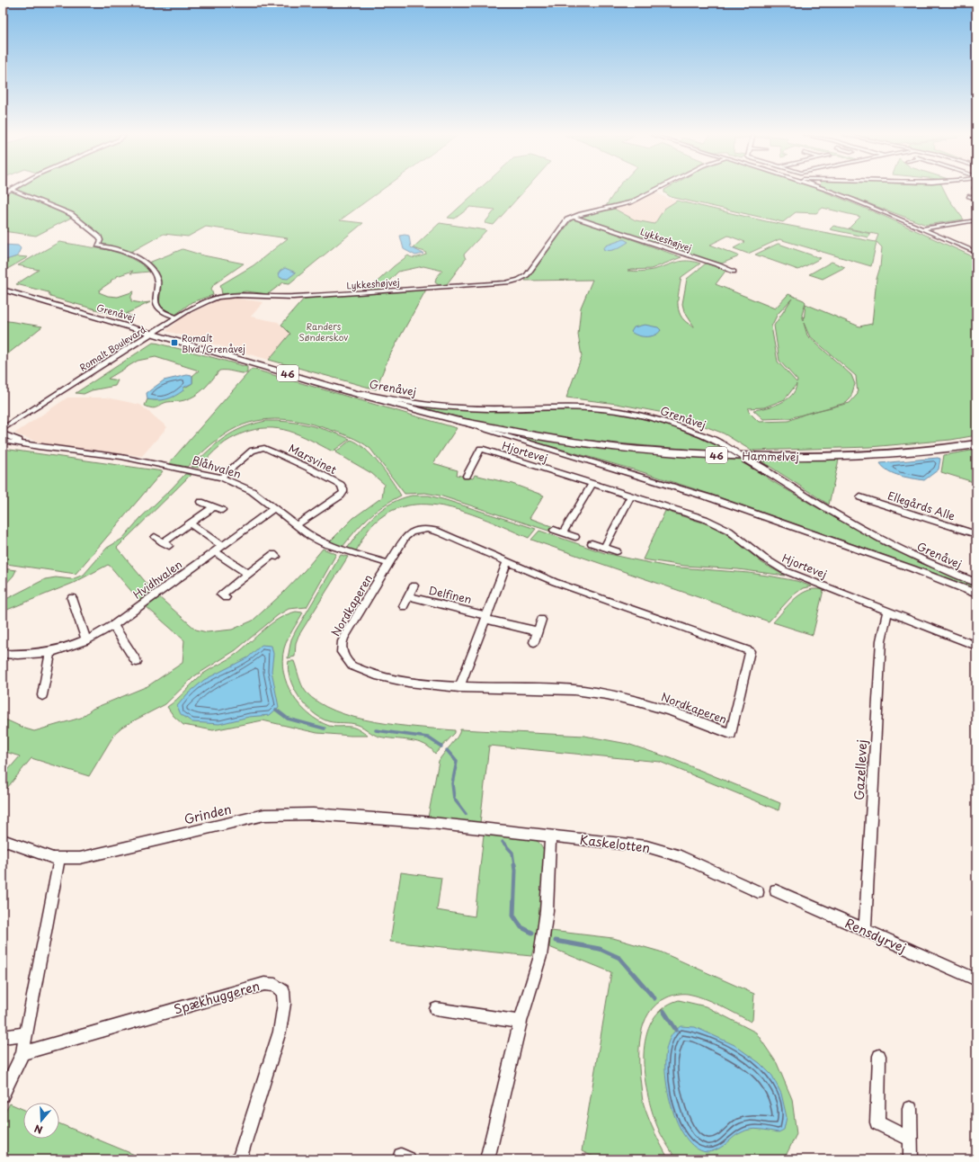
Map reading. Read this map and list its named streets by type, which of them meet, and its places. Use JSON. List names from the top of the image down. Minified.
{"streets":{"highway":["46","Hammelvej"],"main road":["Grenåvej"],"street":["Lykkeshøjvej","Romalt Boulevard","Hjortevej","Marsvinet","Blåhvalen","Ellegårds Alle","Hvidhvalen","Delfinen","Nordkaperen","Gazellevej","Grinden","Kaskelotten","Rensdyrvej","Spækhuggeren"]},"crossings":[["Lykkeshøjvej","Grenåvej"],["Lykkeshøjvej","Romalt Boulevard"],["Grenåvej","Romalt Boulevard"],["Grenåvej","Hammelvej"],["Romalt Boulevard","Blåhvalen"],["Hjortevej","Gazellevej"],["Marsvinet","Blåhvalen"],["Blåhvalen","Hvidhvalen"],["Blåhvalen","Nordkaperen"],["Gazellevej","Rensdyrvej"],["Grinden","Kaskelotten"]],"parks":["Randers Sønderskov"],"places":{"transit":["Romalt Blvd./Grenåvej"]},"north":"bottom"}
